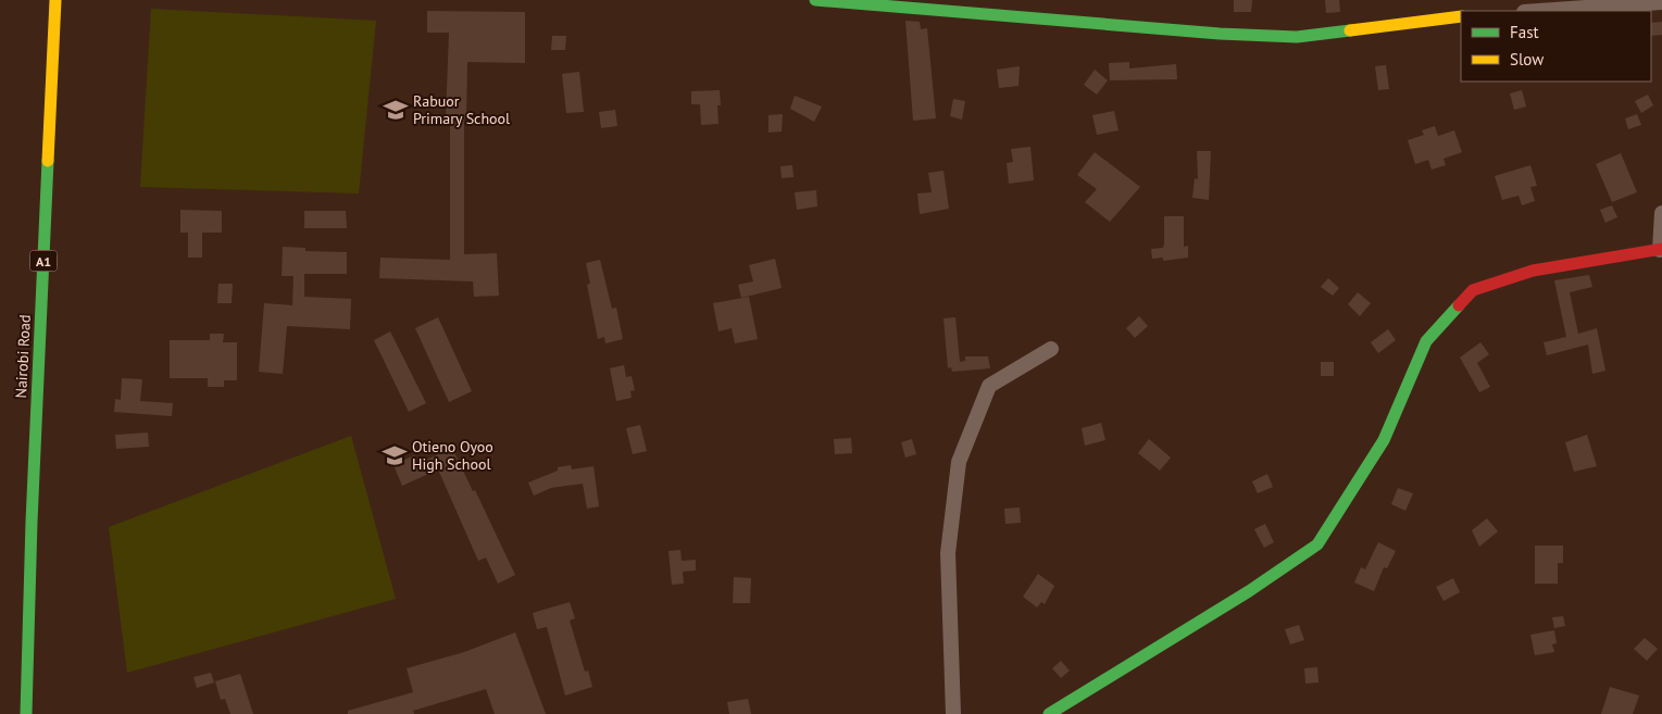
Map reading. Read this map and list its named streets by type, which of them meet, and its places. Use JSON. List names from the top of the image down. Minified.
{"streets":{"main road":["A1","Nairobi Road"]},"places":{"school or university":["Rabuor Primary School","Otieno Oyoo High School"]},"legend":["Fast","Slow"]}
